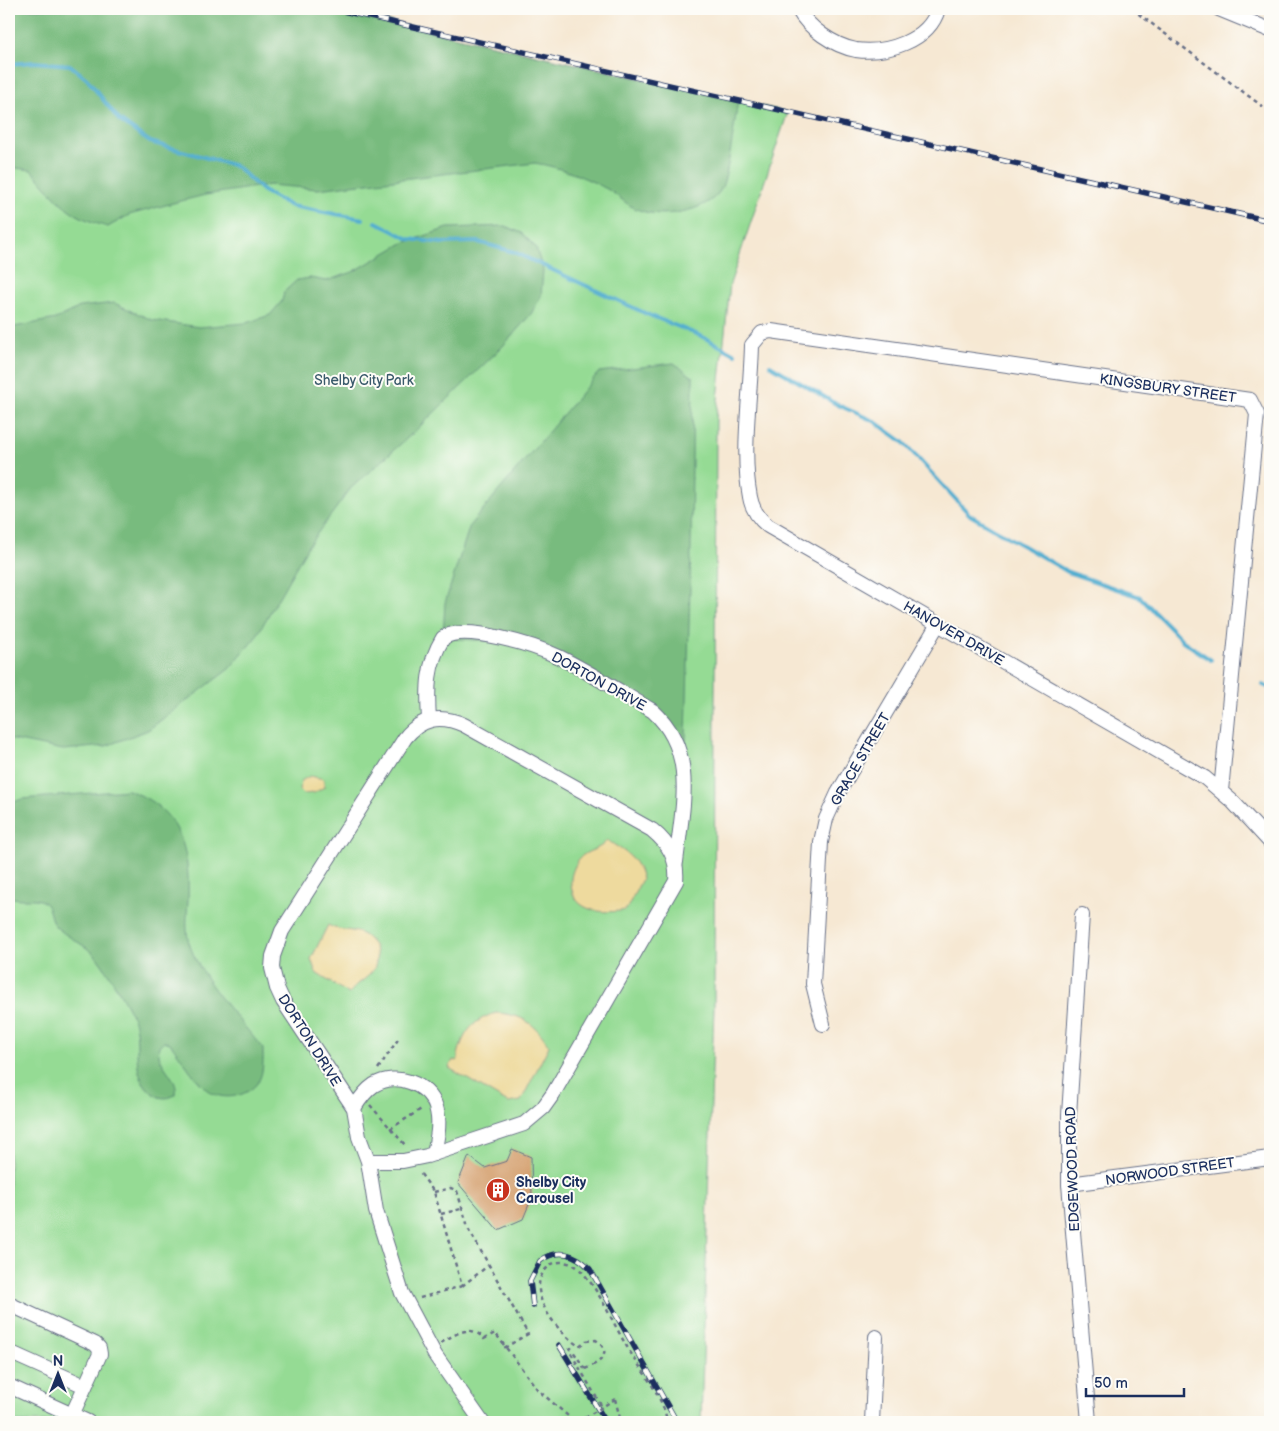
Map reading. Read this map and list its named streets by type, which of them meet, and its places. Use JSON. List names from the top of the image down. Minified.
{"streets":{"street":["KINGSBURY STREET","HANOVER DRIVE","DORTON DRIVE","GRACE STREET","EDGEWOOD ROAD","NORWOOD STREET"]},"crossings":[["KINGSBURY STREET","HANOVER DRIVE"],["HANOVER DRIVE","GRACE STREET"],["EDGEWOOD ROAD","NORWOOD STREET"]],"parks":["Shelby City Park"],"places":{"building":["Shelby City Carousel"]},"scale_bar":"50 m","north":"top"}
